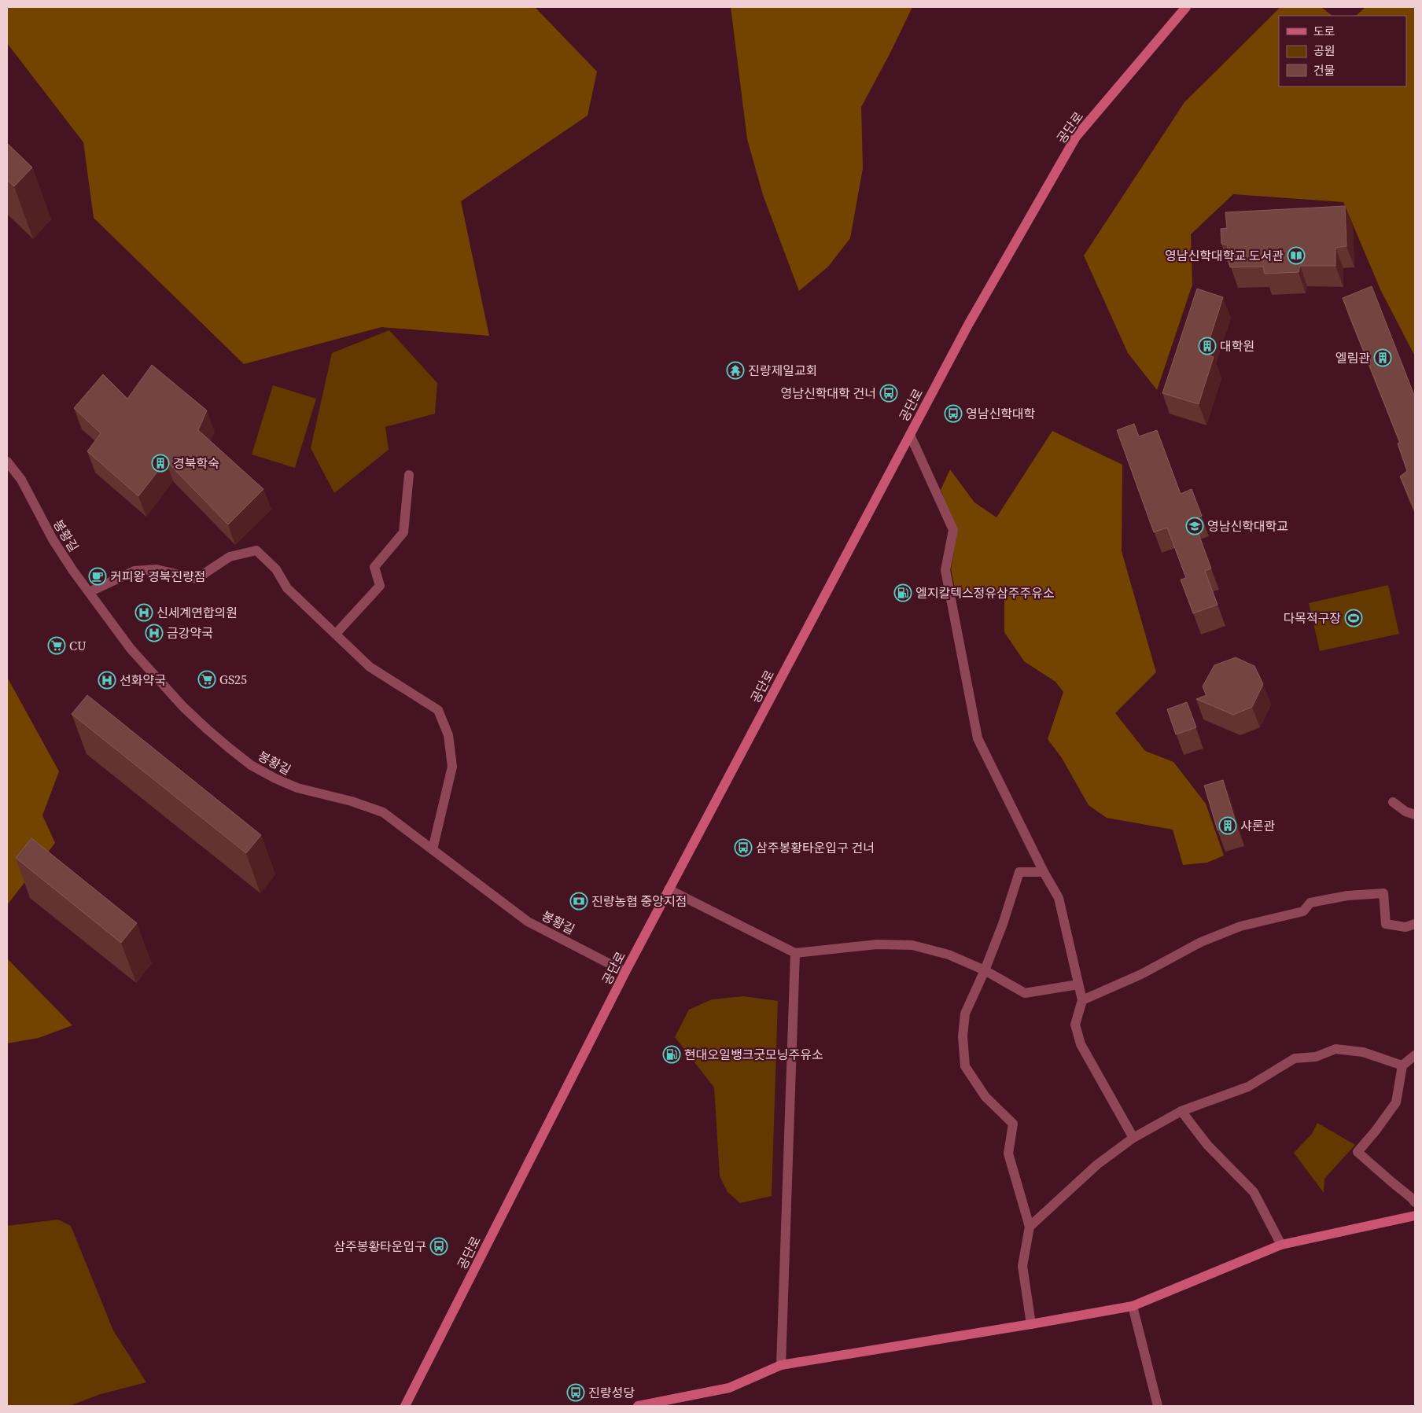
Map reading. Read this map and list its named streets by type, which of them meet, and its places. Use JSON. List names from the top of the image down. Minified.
{"streets":{"street":["공단로","봉황길"]},"crossings":[["공단로","봉황길"]],"places":{"library":["영남신학대학교 도서관"],"building":["대학원","엘림관","경북학숙","샤론관"],"temple":["진량제일교회"],"bus stop":["영남신학대학 건너","영남신학대학","삼주봉황타운입구 건너","삼주봉황타운입구","진량성당"],"school or university":["영남신학대학교"],"cafe":["커피왕 경북진량점"],"fuel station":["엘지칼텍스정유삼주주유소","현대오일뱅크굿모닝주유소"],"hospital":["신세계연합의원","금강약국","선화약국"],"sports":["다목적구장"],"supermarket":["CU","GS25"],"bank":["진량농협 중앙지점"]},"legend":["도로","공원","건물"]}
